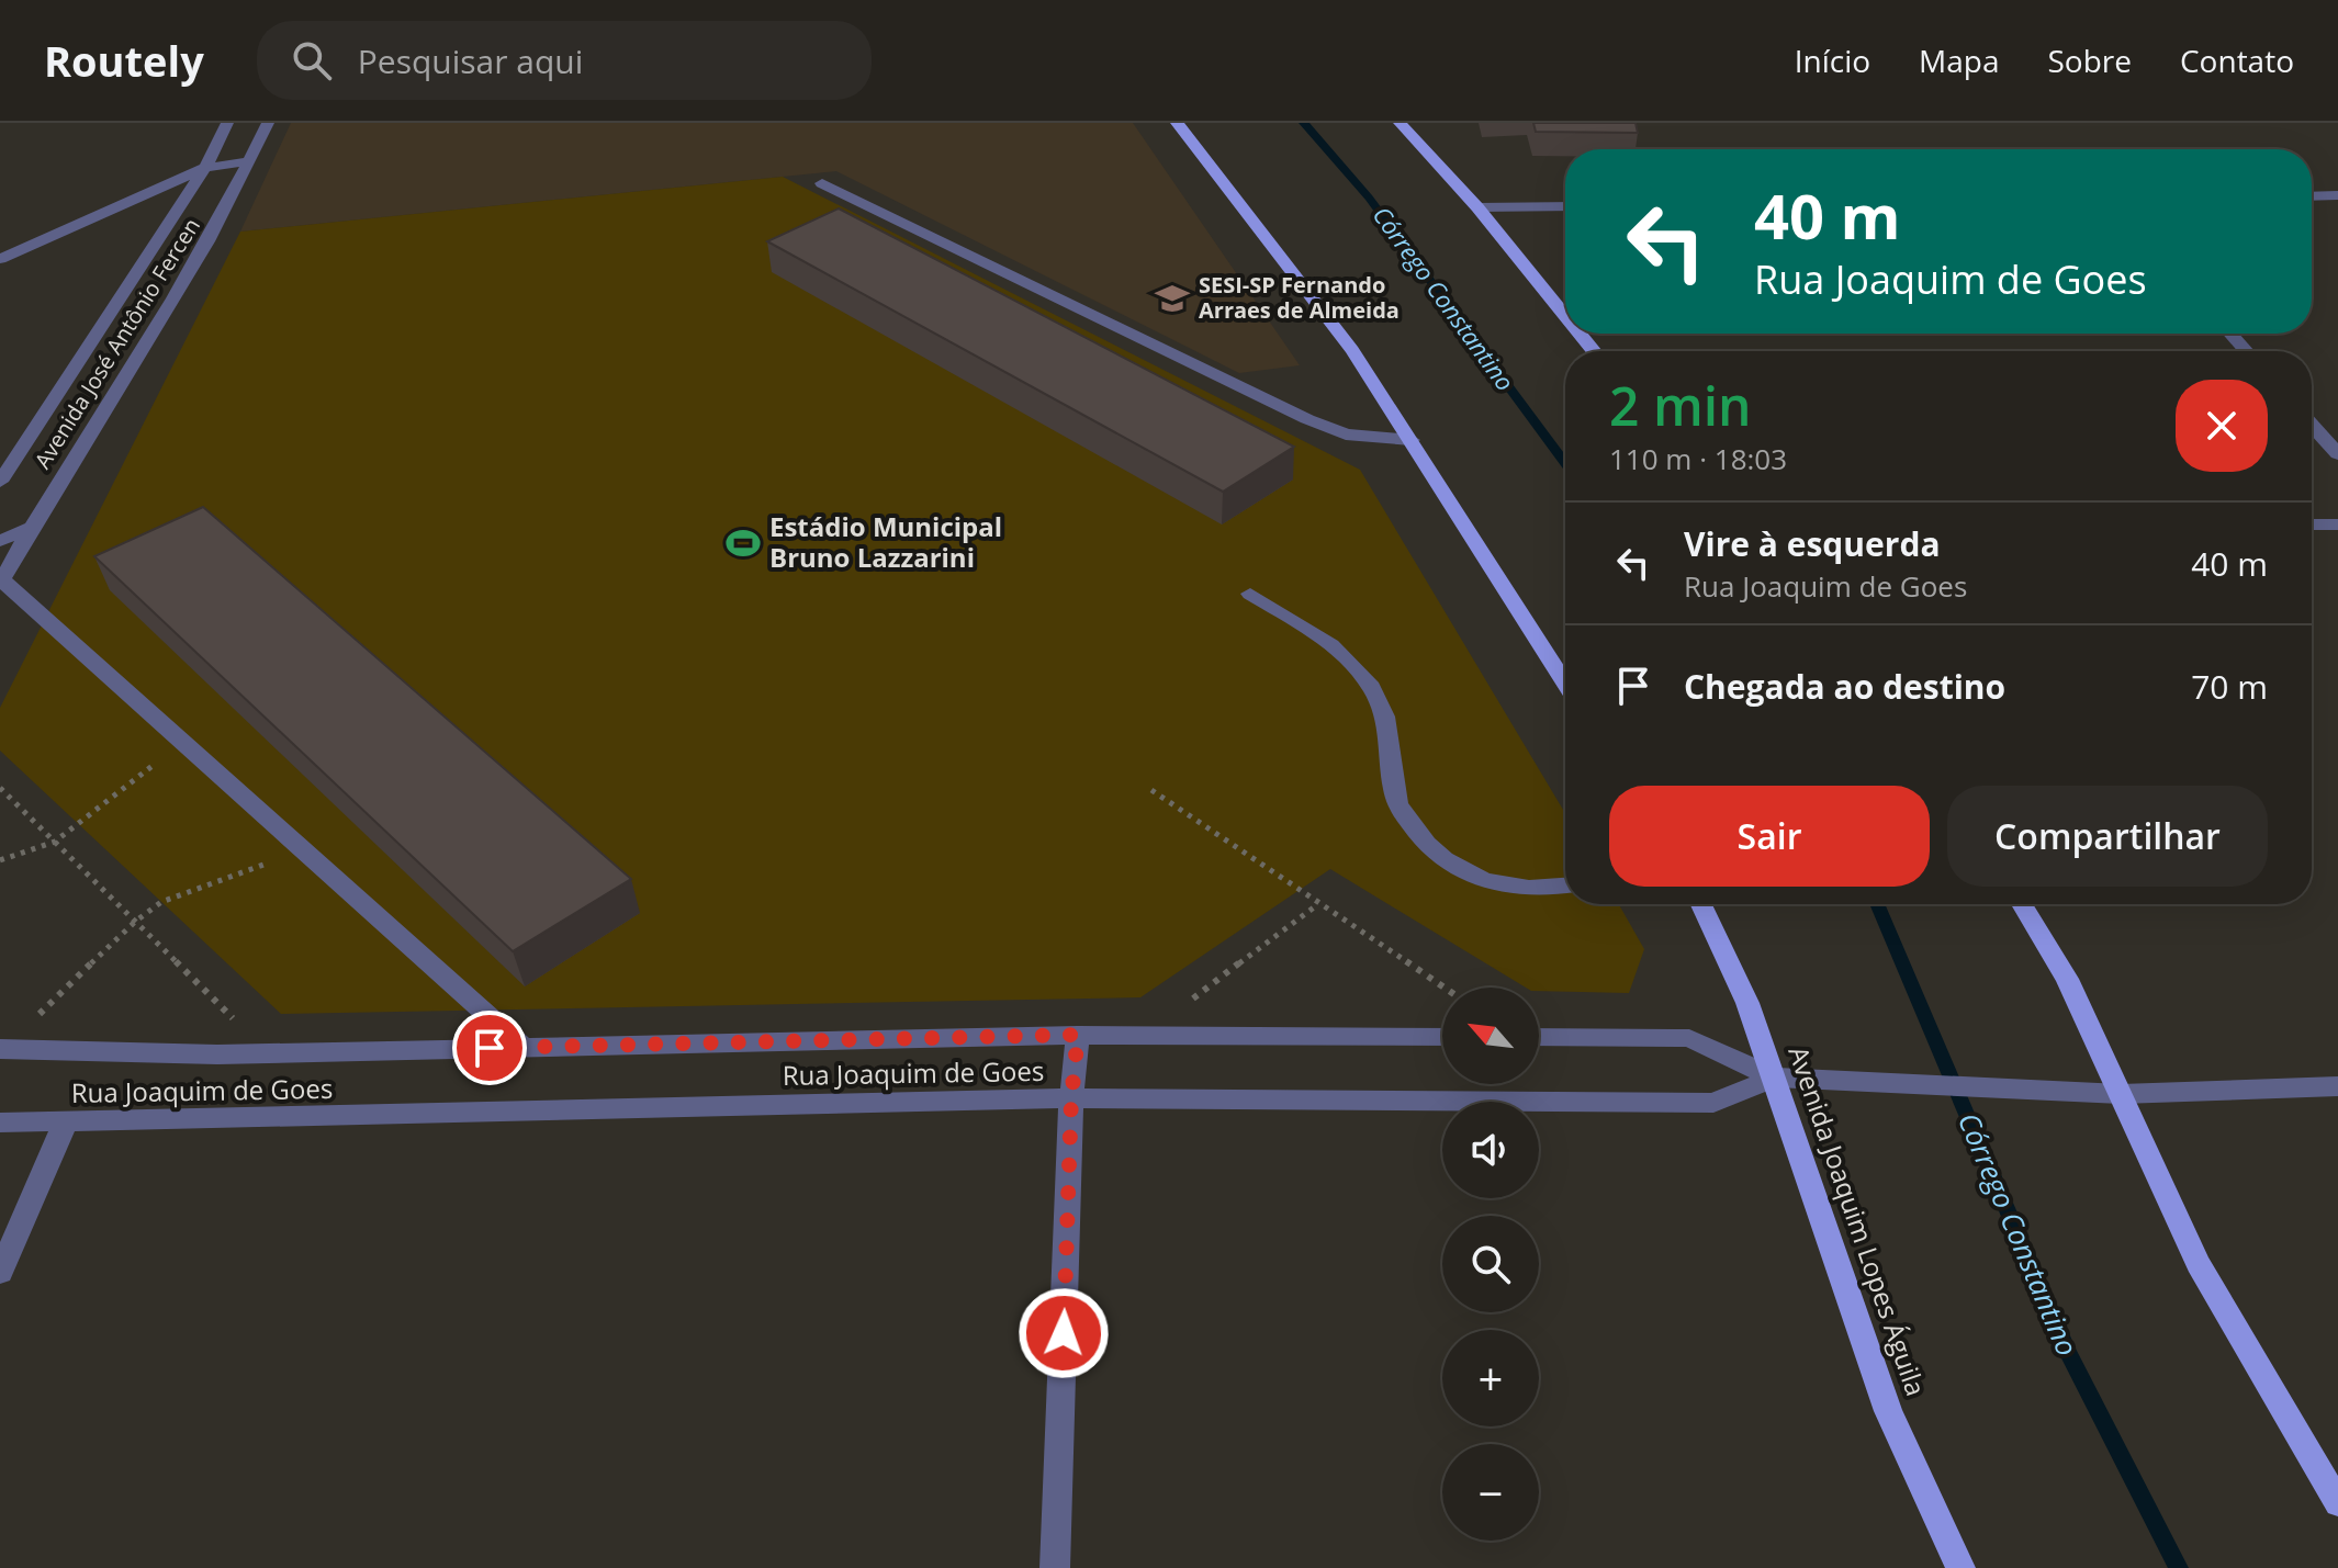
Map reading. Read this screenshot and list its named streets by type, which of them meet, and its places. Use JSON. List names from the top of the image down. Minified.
{"streets":{"main road":["Avenida Joaquim Lopes Águila"],"street":["Avenida José Antônio Fercen","Rua Joaquim de Goes"]},"crossings":[["Rua Joaquim de Goes","Avenida Joaquim Lopes Águila"]],"water":["Córrego Constantino"],"places":{"school or university":["SESI-SP Fernando Arraes de Almeida"],"sports":["Estádio Municipal Bruno Lazzarini"]},"north":"top left","page":{"header":"Routely","search":"Pesquisar aqui","nav":["Início","Mapa","Sobre","Contato"],"turn":["40 m","Rua Joaquim de Goes"],"heading":["2 min","110 m · 18:03"],"list":[{"name":"Vire à esquerda","note":"Rua Joaquim de Goes","value":"40 m"},{"name":"Chegada ao destino","value":"70 m"}],"buttons":["Sair","Compartilhar"],"map_buttons":["+","−"]}}
